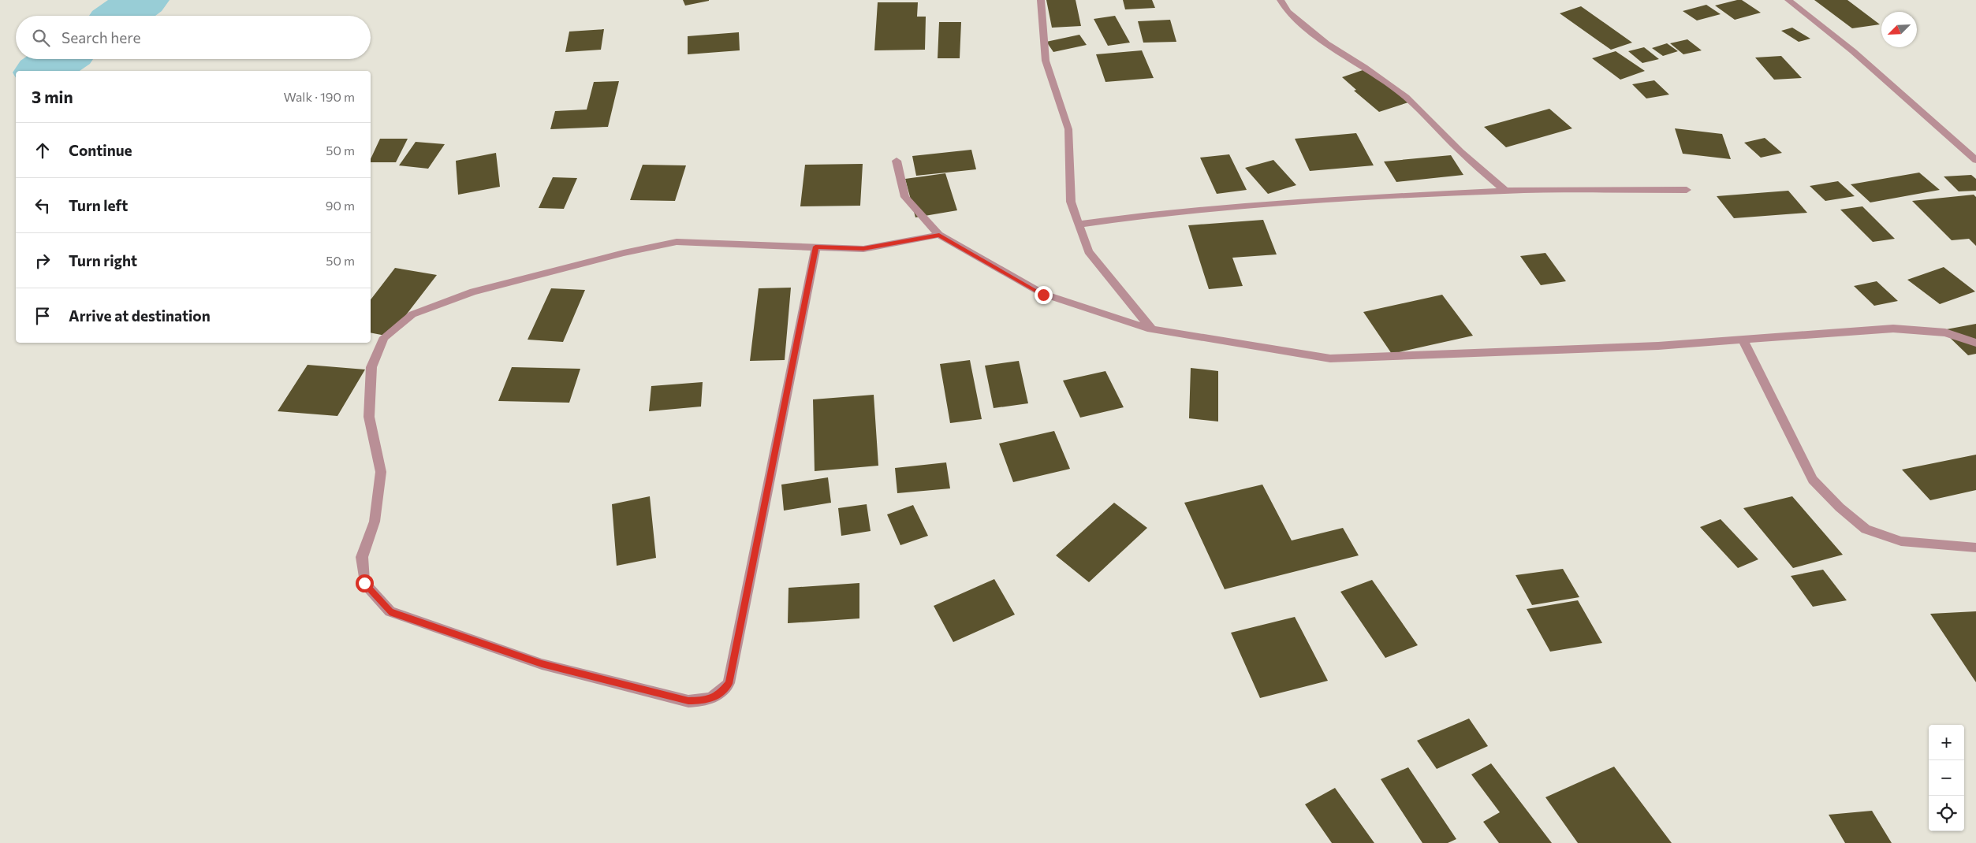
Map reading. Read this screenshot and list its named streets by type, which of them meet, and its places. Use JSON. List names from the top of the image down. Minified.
{"north":"bottom left","page":{"search":"Search here","heading":["3 min","Walk · 190 m"],"list":[["Continue","50 m"],["Turn left","90 m"],["Turn right","50 m"],"Arrive at destination"],"map_buttons":["+","−"]}}
